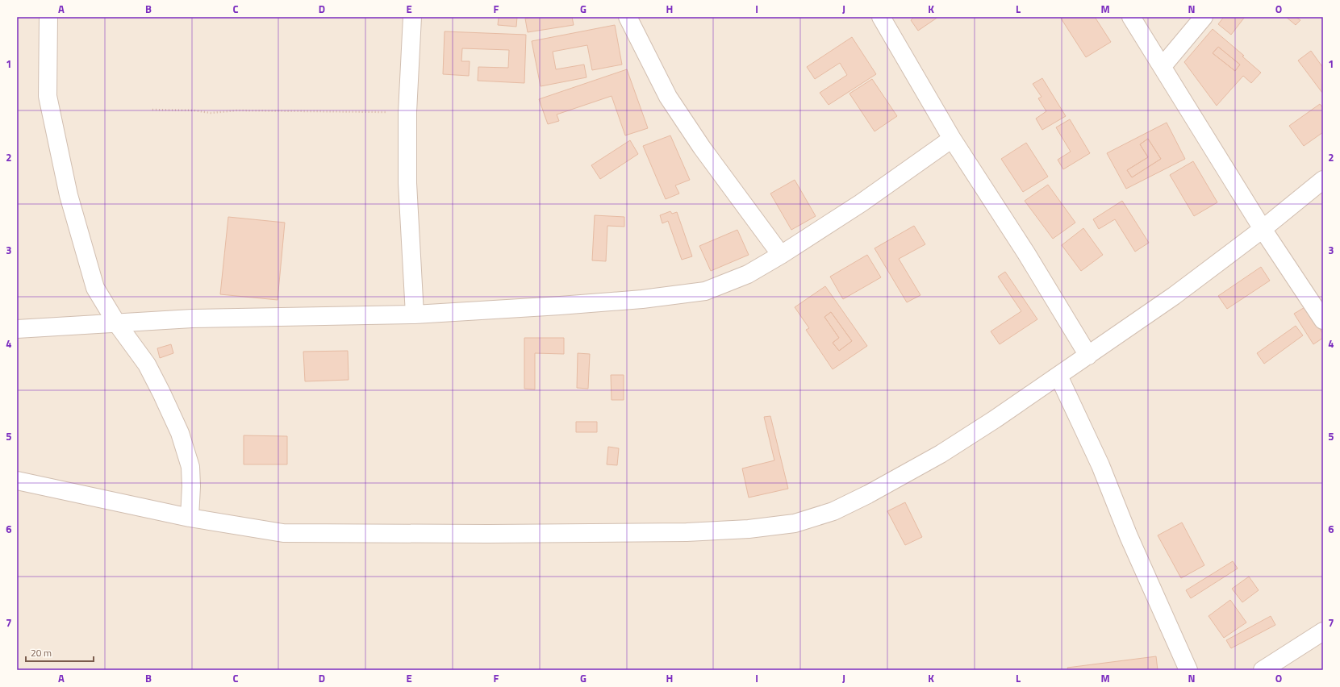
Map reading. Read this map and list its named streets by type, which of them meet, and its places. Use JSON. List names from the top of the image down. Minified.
{"scale_bar":"20 m","grid":{"columns":["A","B","C","D","E","F","G","H","I","J","K","L","M","N","O"],"rows":["1","2","3","4","5","6","7"]}}
